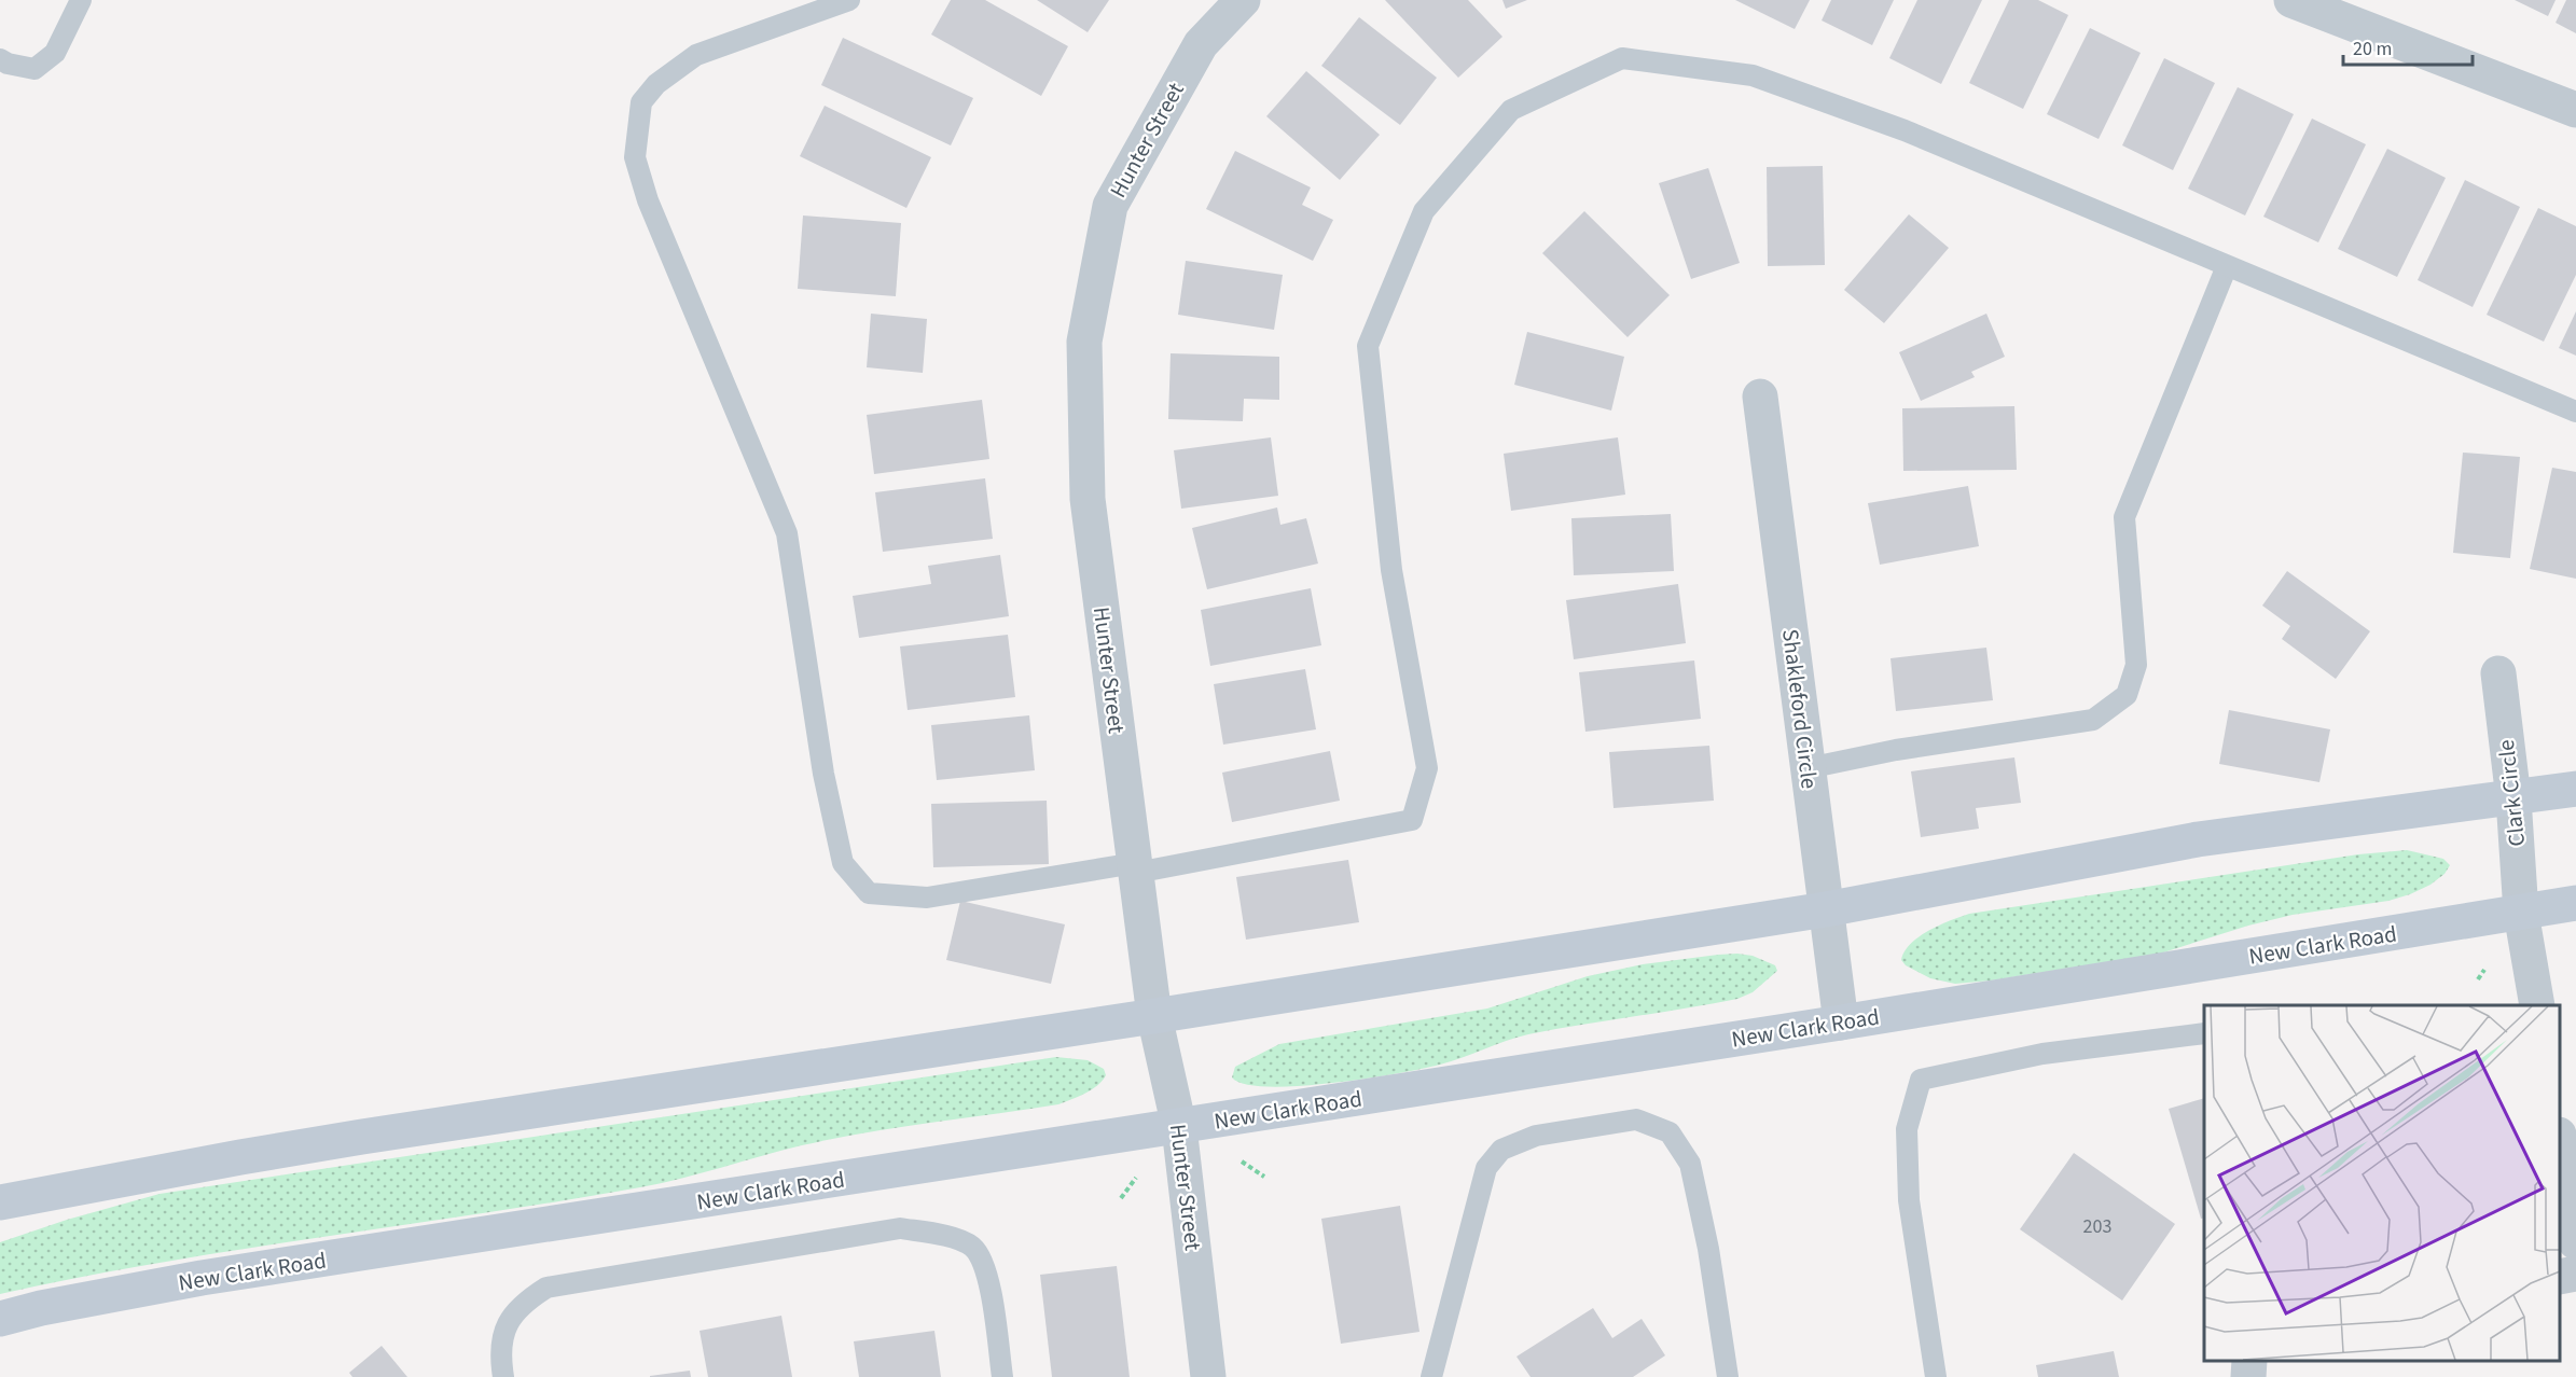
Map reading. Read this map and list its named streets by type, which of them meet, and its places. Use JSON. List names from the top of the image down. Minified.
{"streets":{"main road":["New Clark Road"],"street":["Hunter Street","Shakleford Circle","Clark Circle"]},"crossings":[["Hunter Street","New Clark Road"],["Shakleford Circle","New Clark Road"],["Clark Circle","New Clark Road"]],"house_numbers":["203"],"scale_bar":"20 m"}
